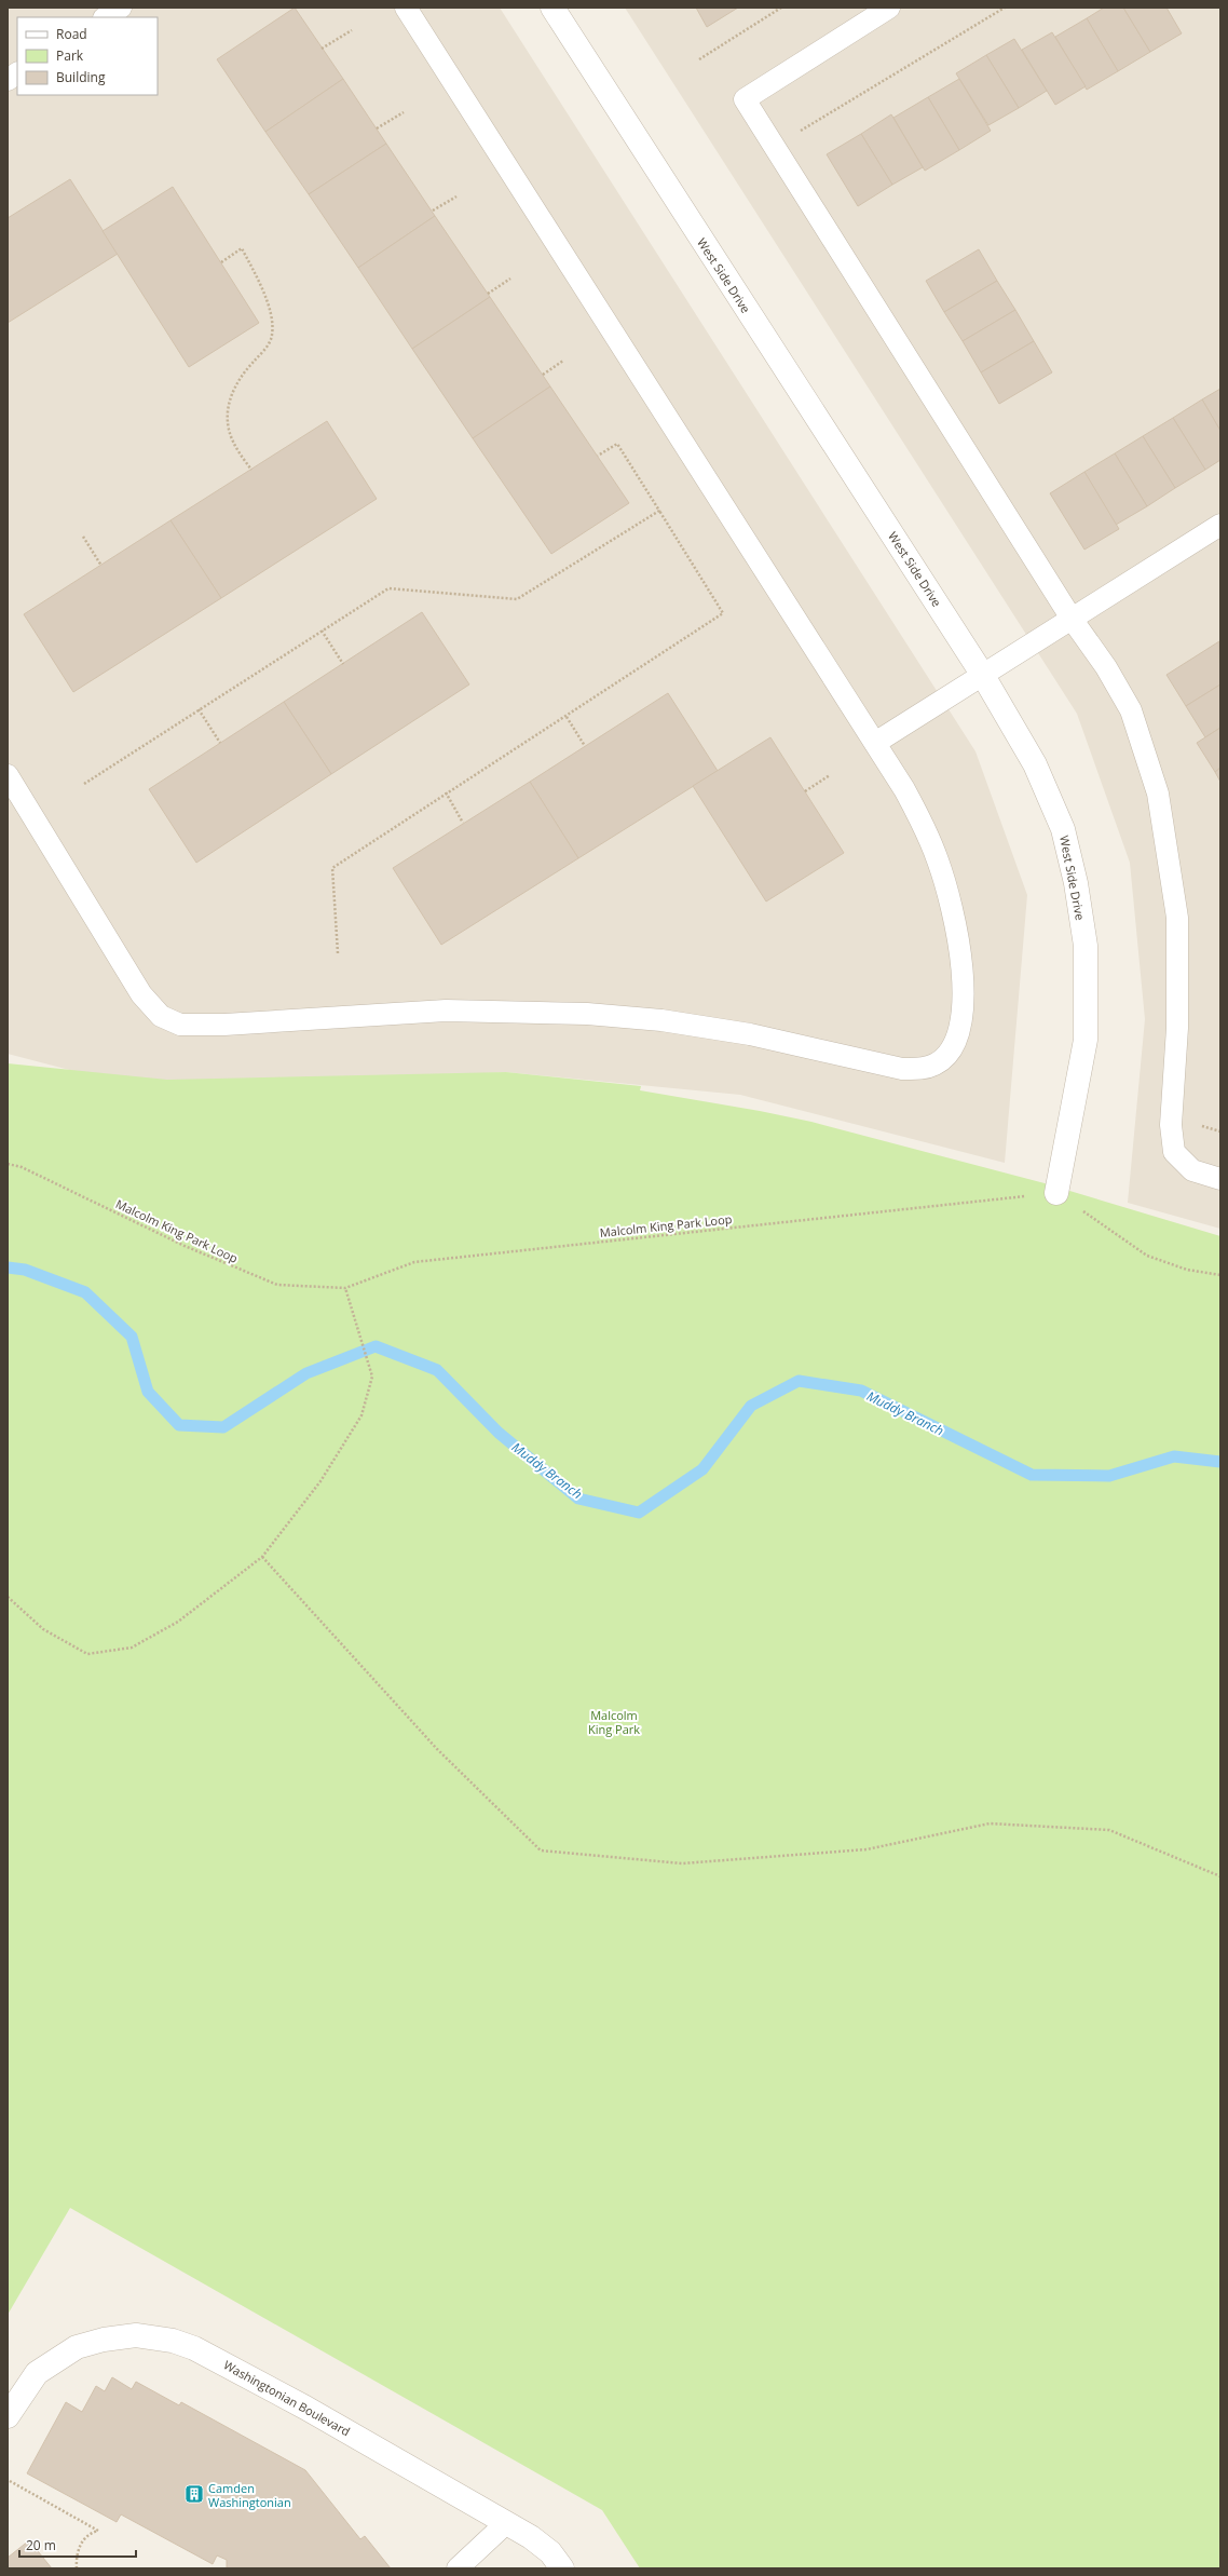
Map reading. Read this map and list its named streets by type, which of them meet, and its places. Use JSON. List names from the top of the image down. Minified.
{"streets":{"street":["West Side Drive","Washingtonian Boulevard"],"path":["Malcolm King Park Loop"]},"crossings":[["West Side Drive","Malcolm King Park Loop"]],"water":["Muddy Branch"],"parks":["Malcolm King Park"],"places":{"building":["Camden Washingtonian"]},"legend":["Road","Park","Building"],"scale_bar":"20 m"}
